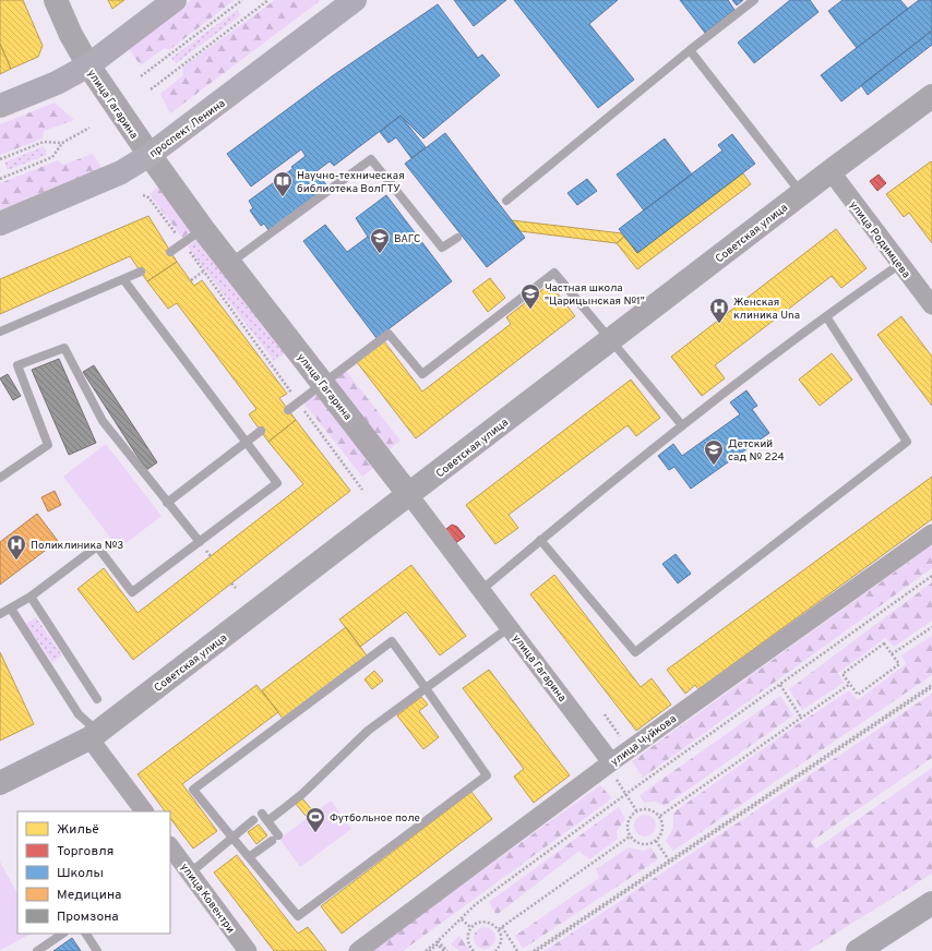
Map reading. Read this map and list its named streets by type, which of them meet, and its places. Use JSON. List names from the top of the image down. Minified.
{"streets":{"main road":["проспект Ленина"],"street":["улица Гагарина","Советская улица","улица Родимцева","улица Чуйкова","улица Ковентри"]},"crossings":[["улица Гагарина","проспект Ленина"],["улица Гагарина","Советская улица"],["улица Гагарина","улица Чуйкова"],["Советская улица","улица Родимцева"]],"places":{"library":["Научно-техническая библиотека ВолГТУ"],"school or university":["ВАГС","Частная школа \"Царицынская №1\"","Детский сад № 224"],"hospital":["Женская клиника Una","Поликлиника №3"],"sports":["Футбольное поле"]},"legend":["Жильё","Торговля","Школы","Медицина","Промзона"]}
